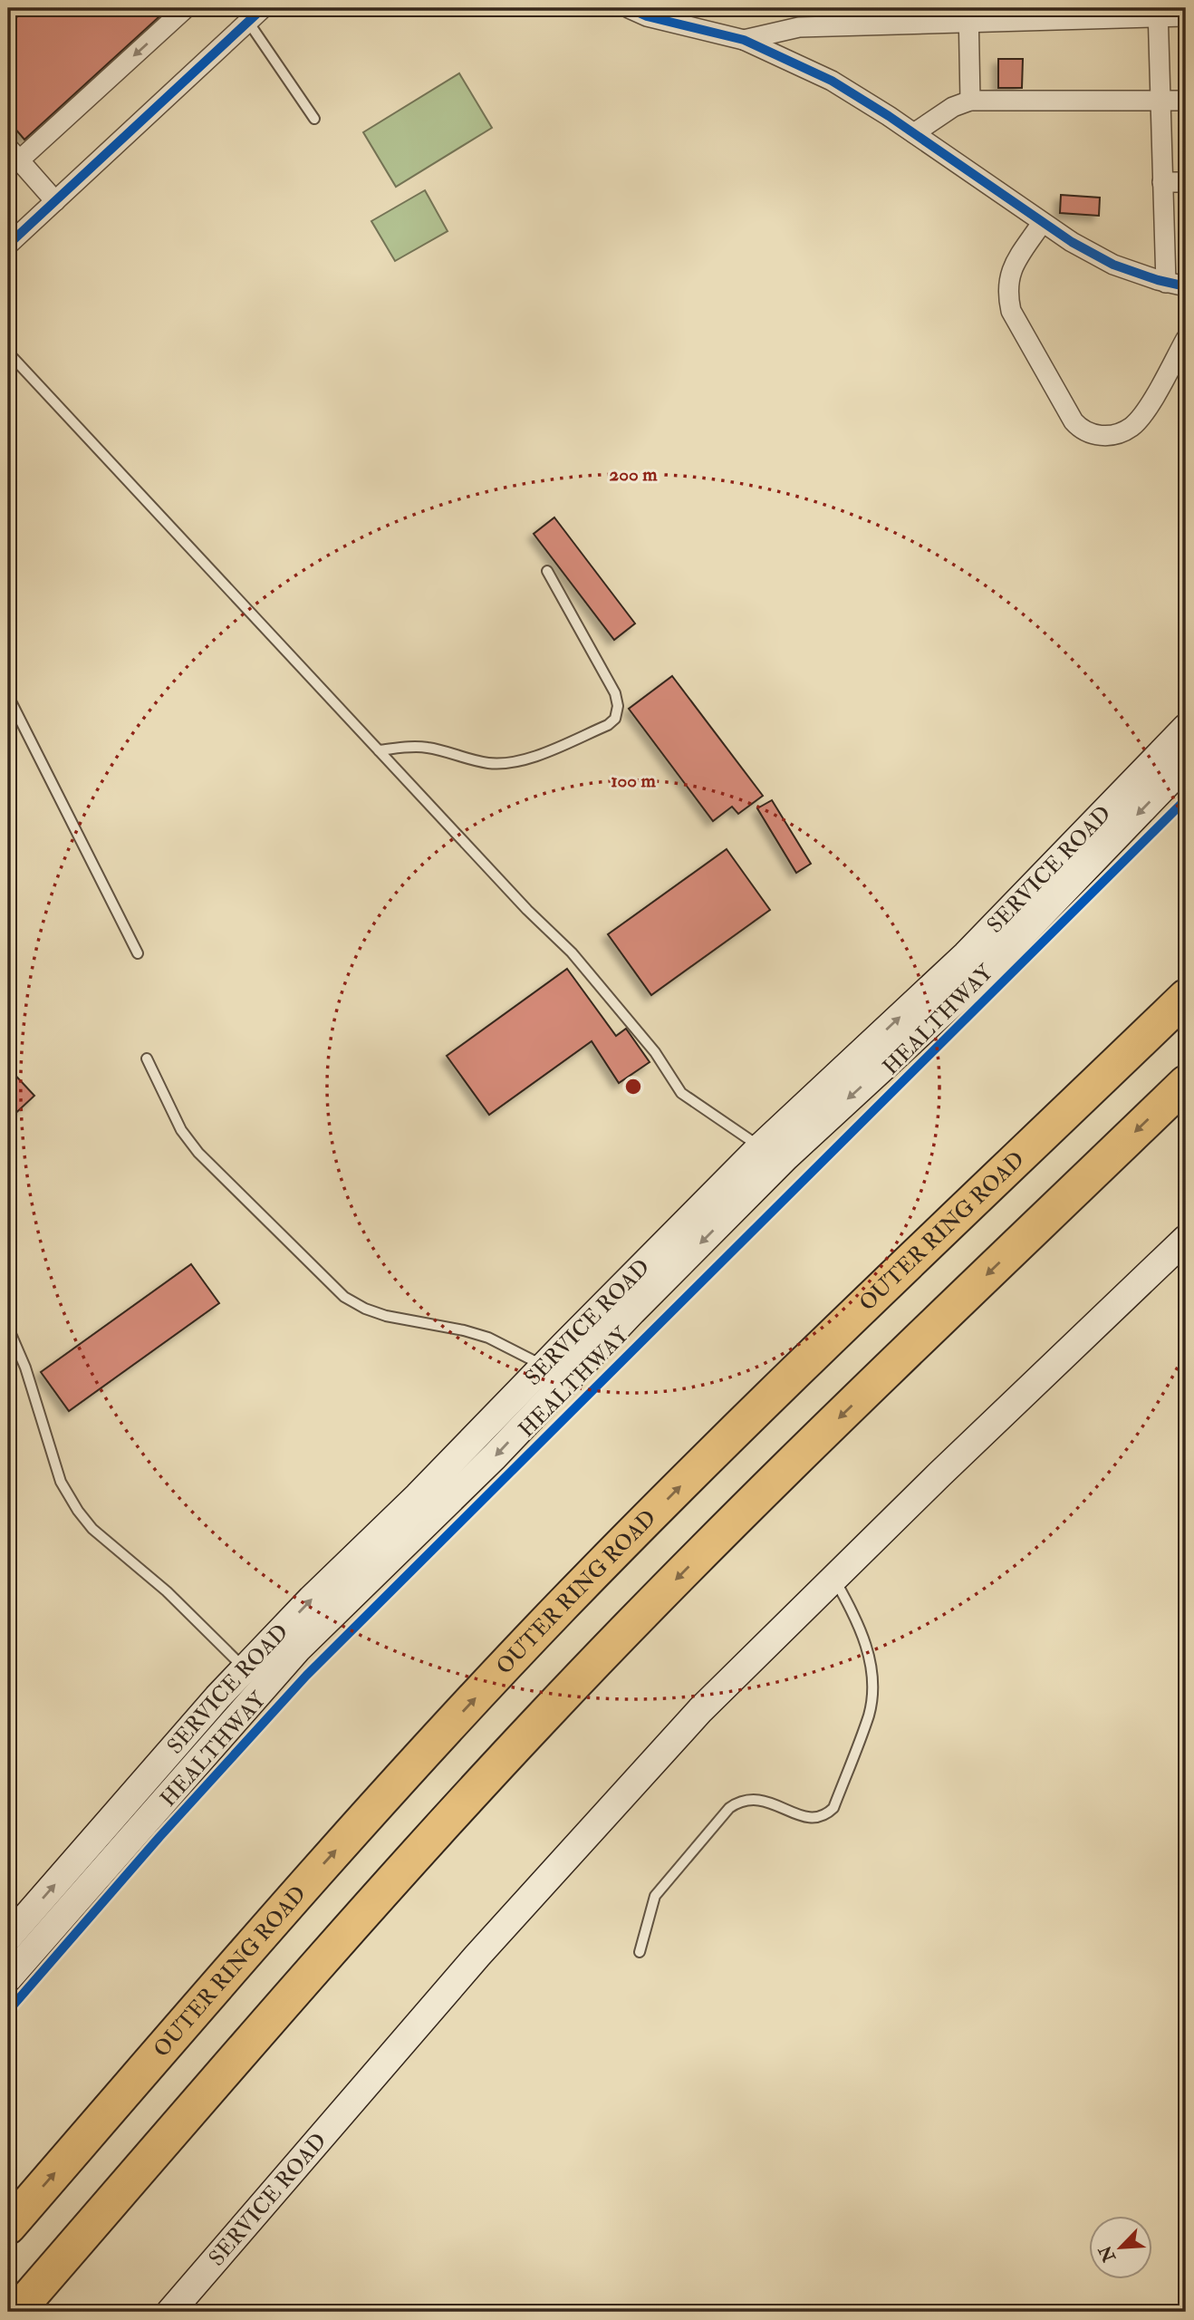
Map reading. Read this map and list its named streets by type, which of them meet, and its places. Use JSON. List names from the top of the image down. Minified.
{"streets":{"highway":["OUTER RING ROAD"],"main road":["SERVICE ROAD"],"cycle path":["HEALTHWAY"]},"north":"bottom left","rings":["200 m","100 m"]}
